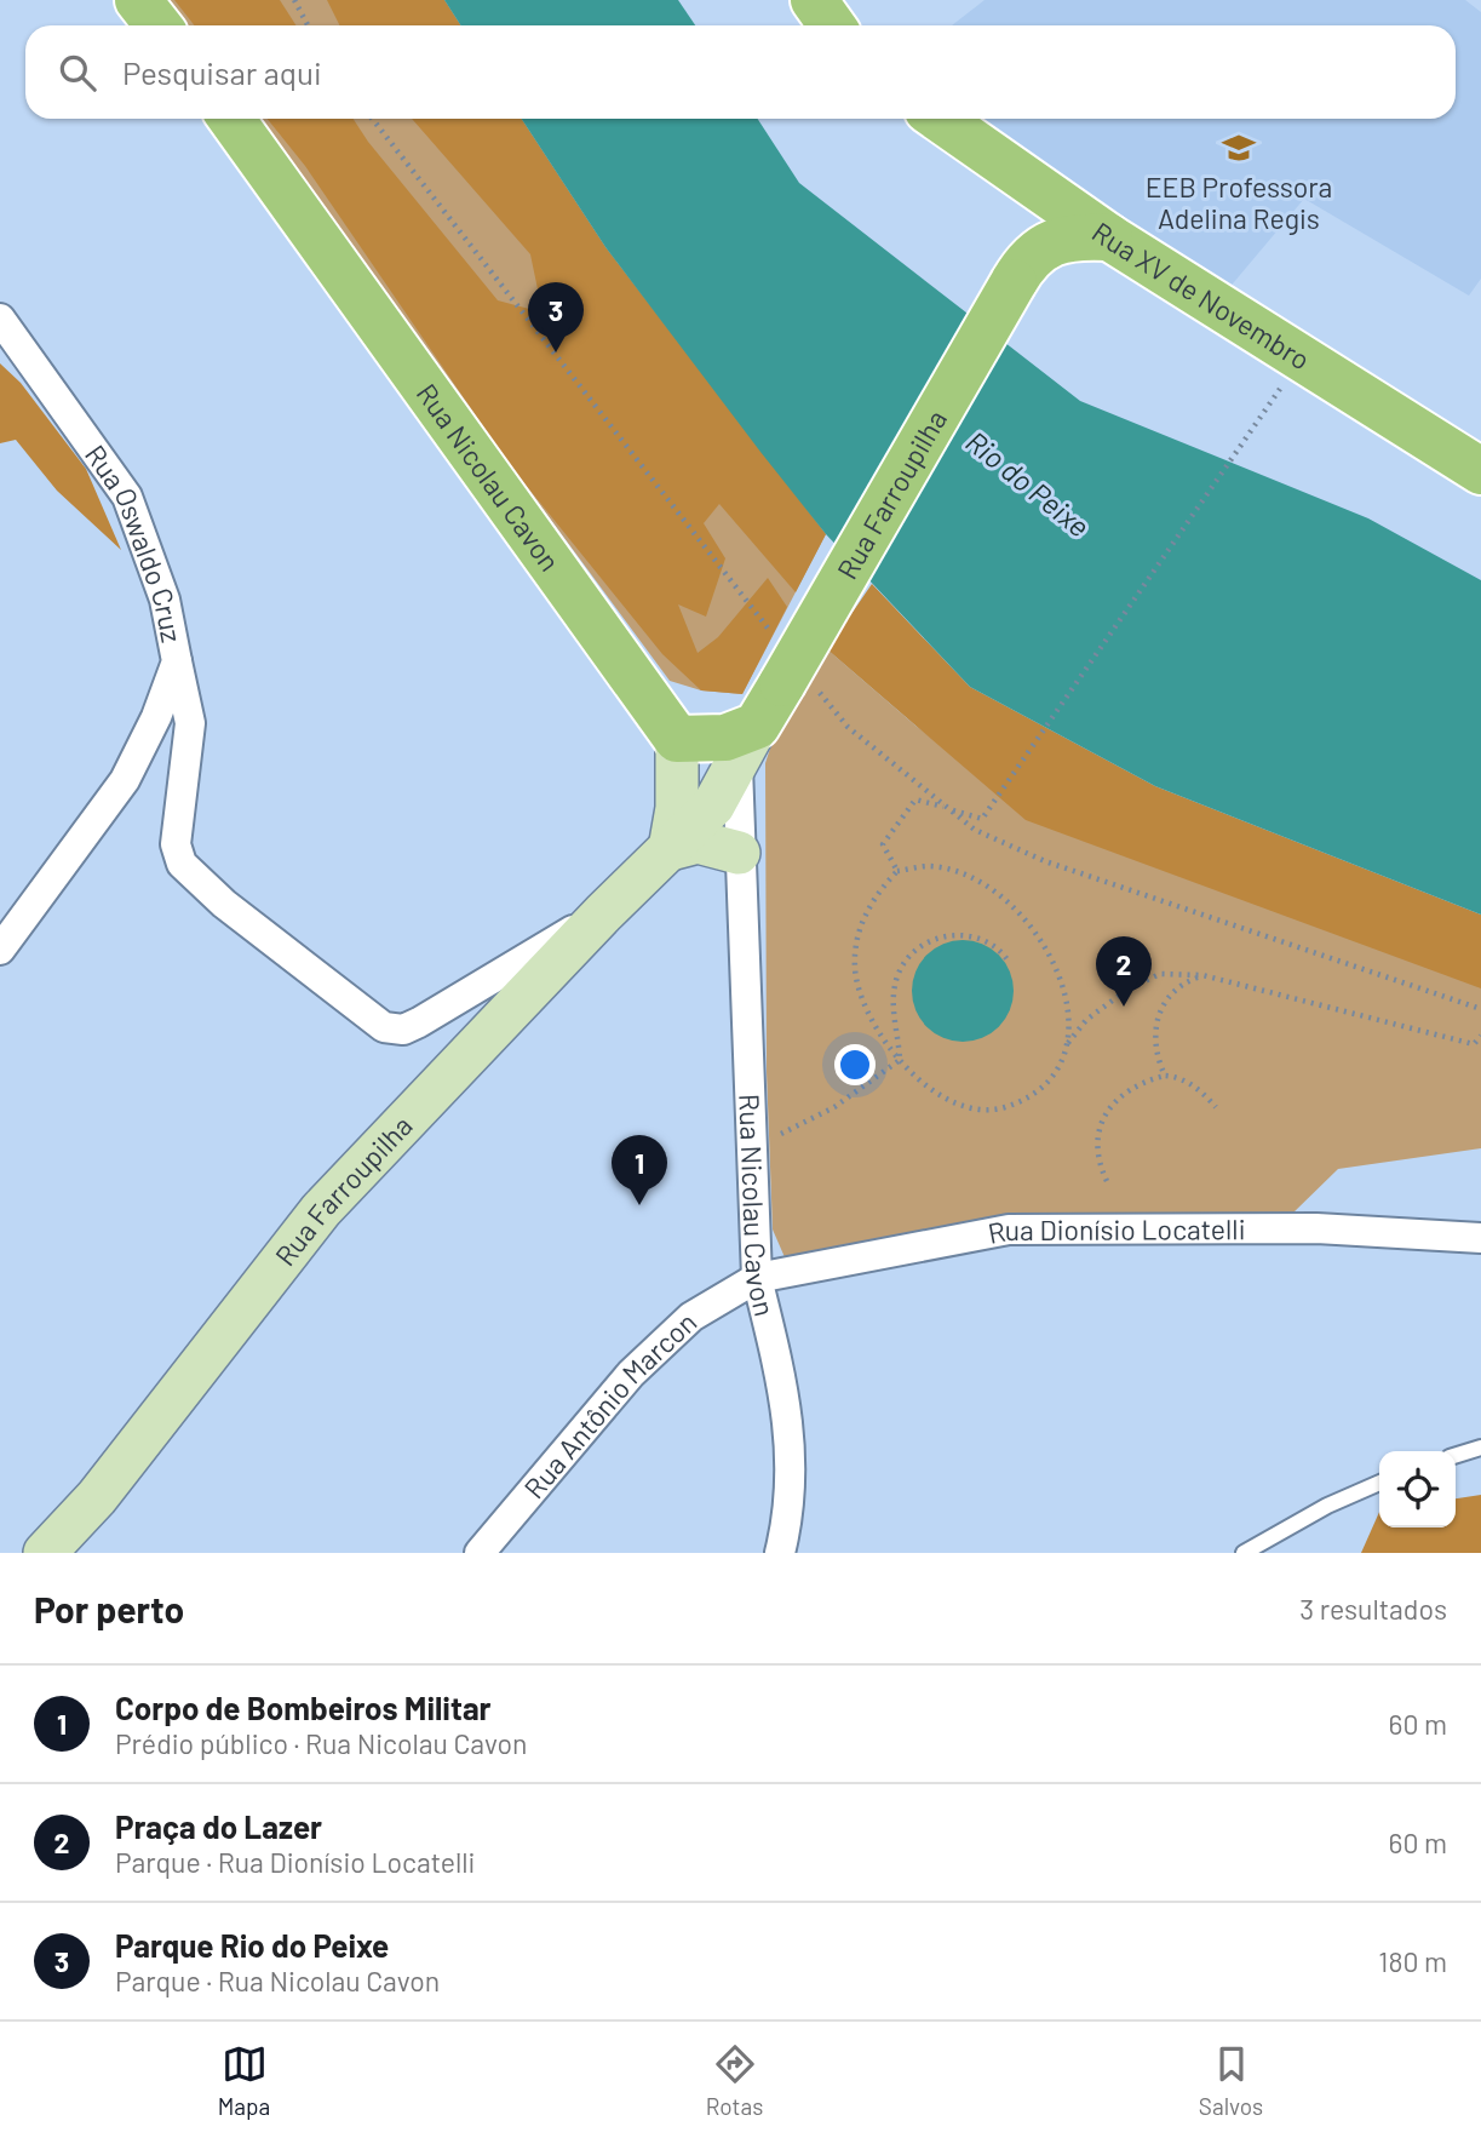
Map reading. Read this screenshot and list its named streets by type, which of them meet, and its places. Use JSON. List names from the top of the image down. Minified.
{"streets":{"main road":["Rua XV de Novembro","Rua Nicolau Cavon","Rua Farroupilha"],"street":["Rua Oswaldo Cruz","Rua Dionísio Locatelli","Rua Antônio Marcon"]},"crossings":[["Rua XV de Novembro","Rua Farroupilha"],["Rua Nicolau Cavon","Rua Farroupilha"],["Rua Nicolau Cavon","Rua Dionísio Locatelli"],["Rua Nicolau Cavon","Rua Antônio Marcon"],["Rua Dionísio Locatelli","Rua Antônio Marcon"]],"water":["Rio do Peixe"],"places":{"school or university":["EEB Professora Adelina Regis"]},"page":{"search":"Pesquisar aqui","pins":["3","2","1"],"heading":["Por perto","3 resultados"],"list":[{"mark":"1","name":"Corpo de Bombeiros Militar","note":"Prédio público · Rua Nicolau Cavon","value":"60 m"},{"mark":"2","name":"Praça do Lazer","note":"Parque · Rua Dionísio Locatelli","value":"60 m"},{"mark":"3","name":"Parque Rio do Peixe","note":"Parque · Rua Nicolau Cavon","value":"180 m"}],"nav":["Mapa","Rotas","Salvos"]}}
